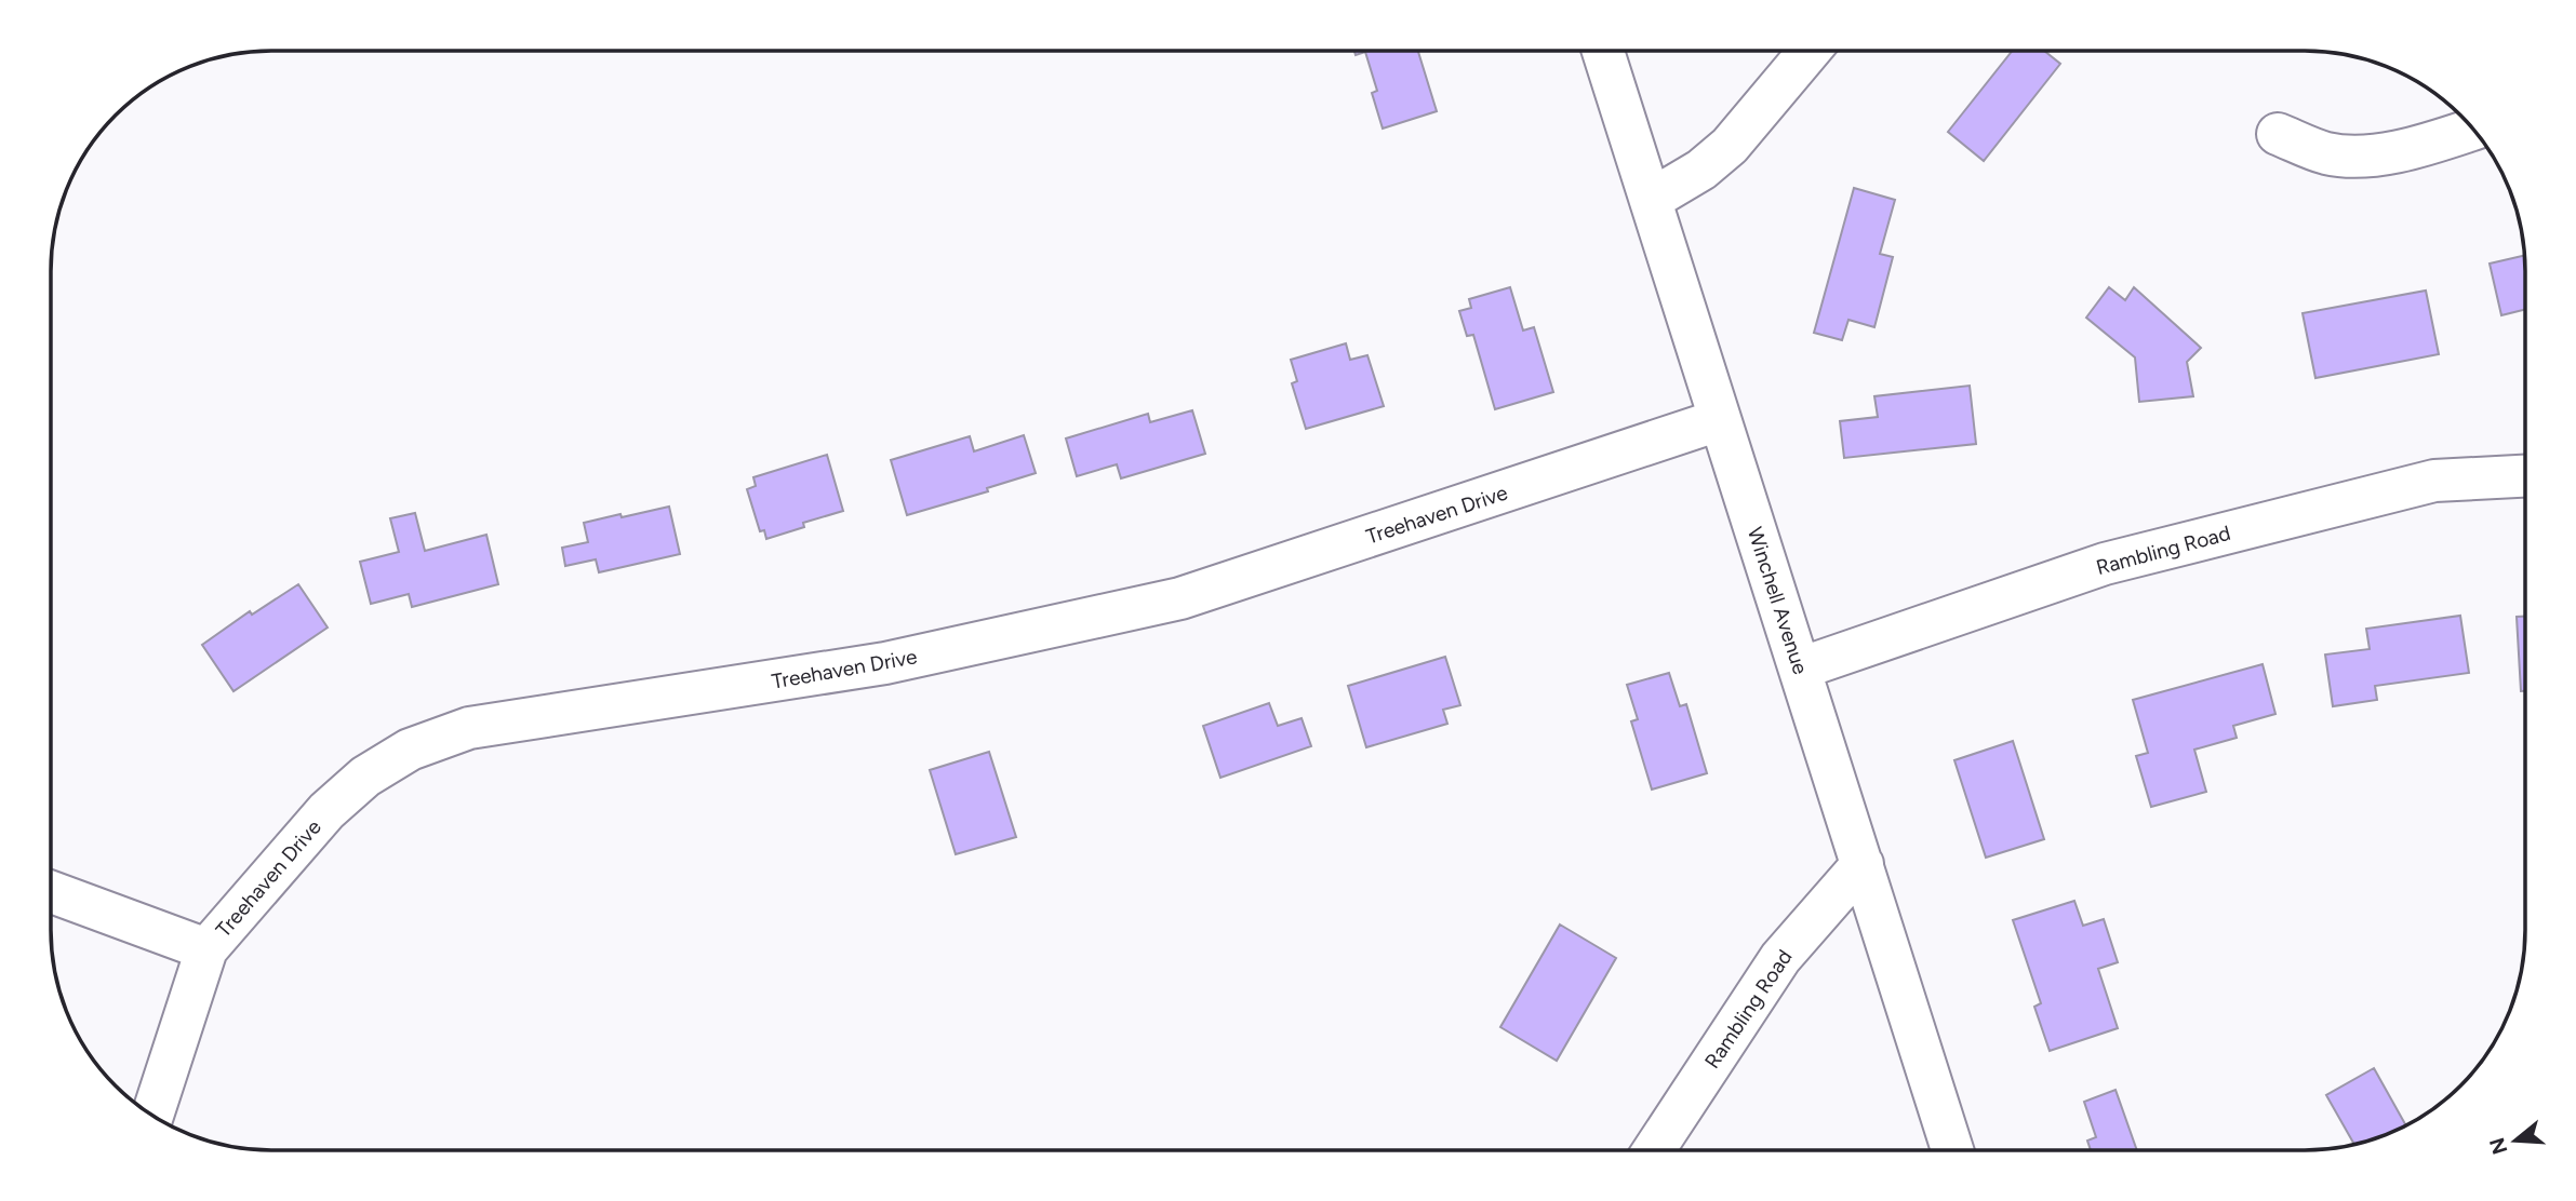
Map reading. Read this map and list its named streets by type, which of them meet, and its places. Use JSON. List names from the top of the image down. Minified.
{"streets":{"street":["Treehaven Drive","Rambling Road","Winchell Avenue"]},"crossings":[["Treehaven Drive","Winchell Avenue"],["Rambling Road","Winchell Avenue"]],"north":"left"}
